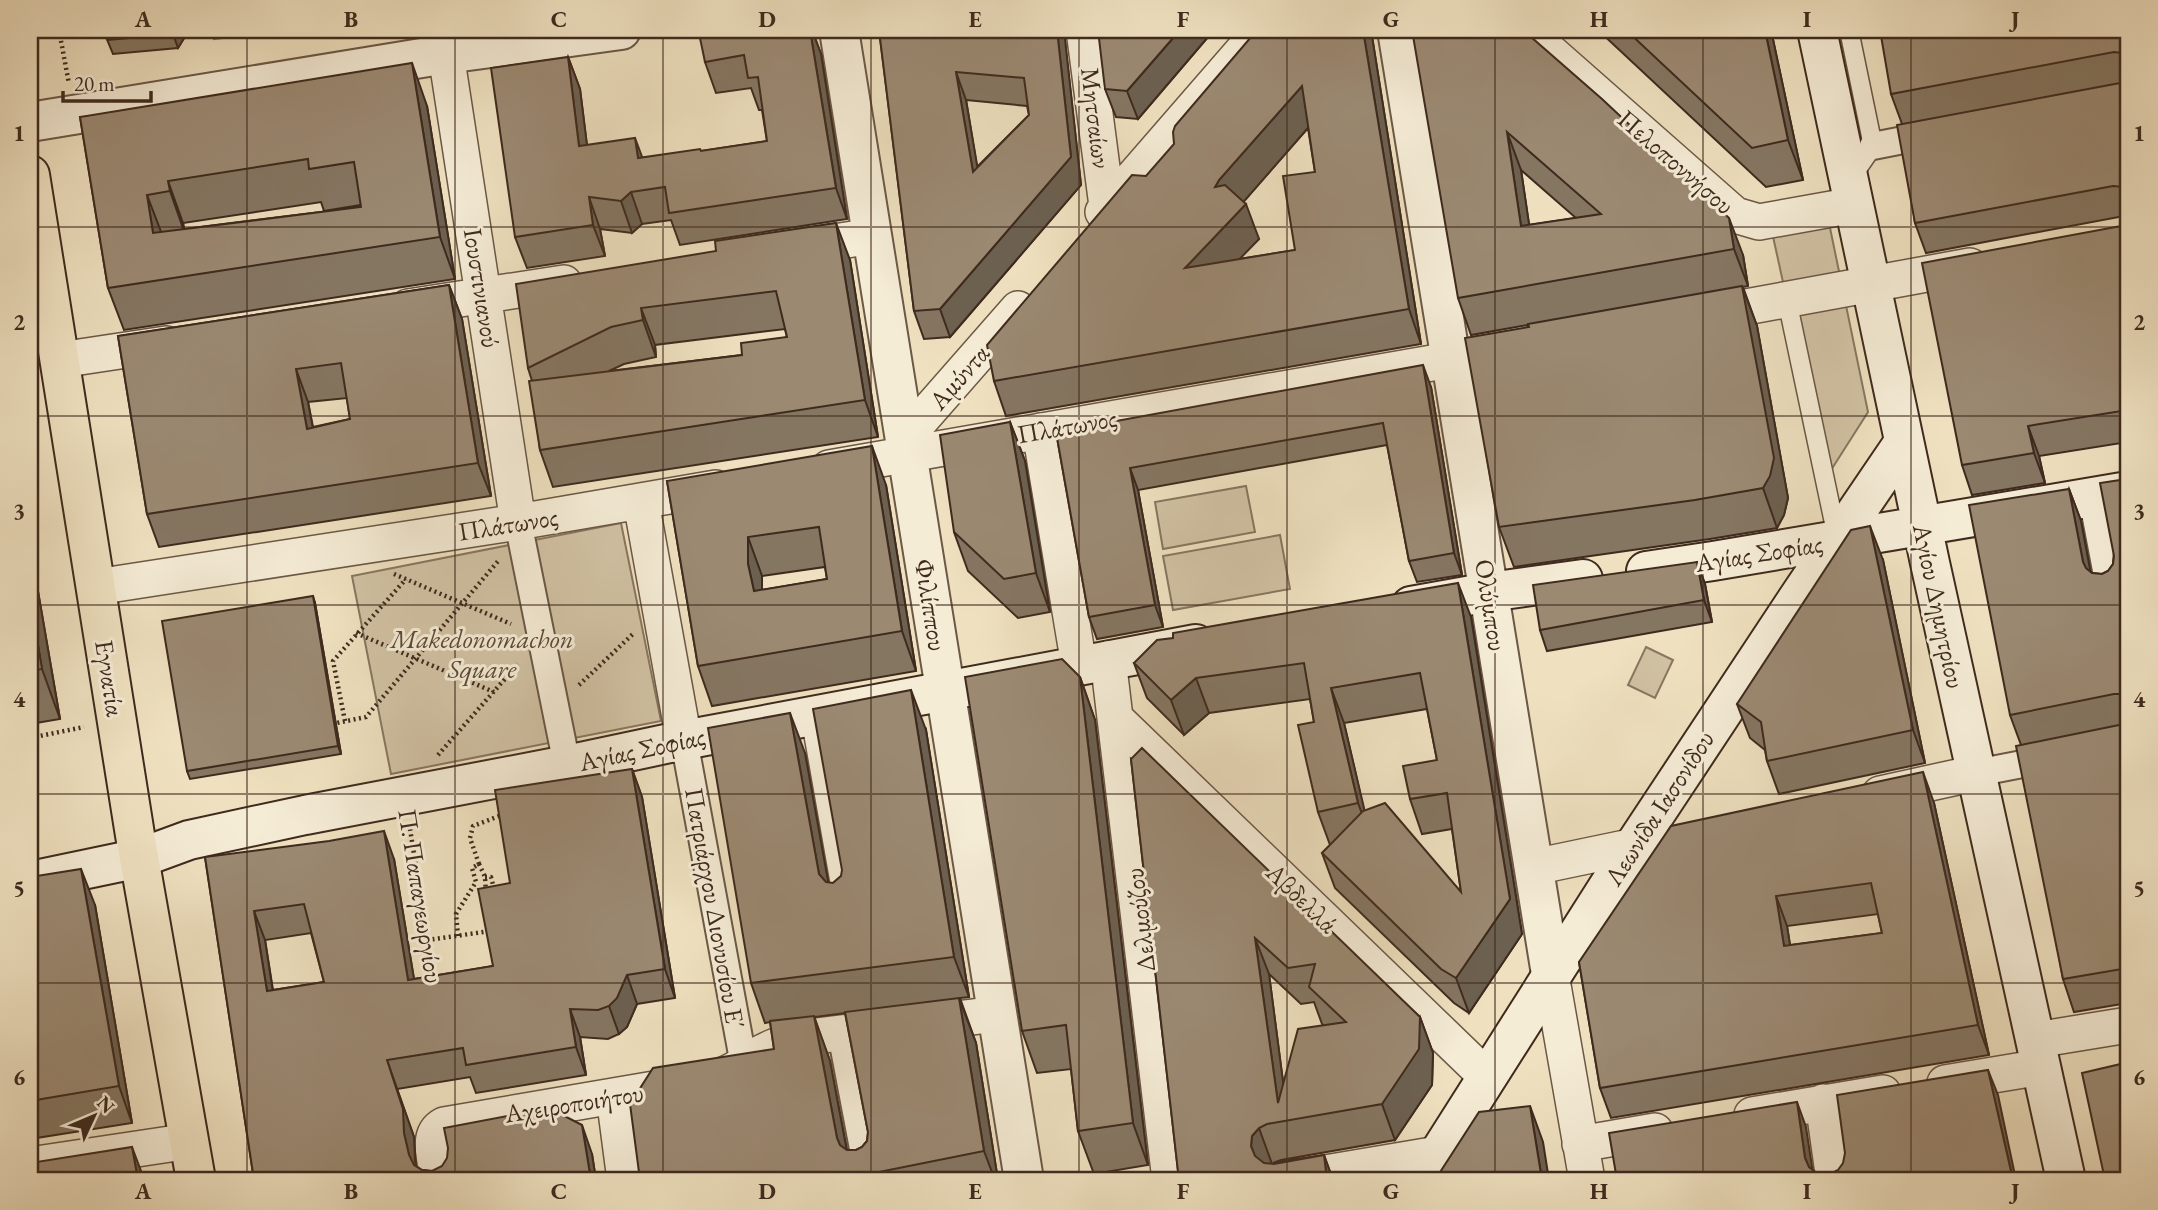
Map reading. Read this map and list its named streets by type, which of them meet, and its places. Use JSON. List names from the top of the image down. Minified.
{"streets":{"main road":["Αγίας Σοφίας","Φιλίππου","Ολύμπου","Αγίου Δημητρίου","Εγνατία","Λεωνίδα Ιασονίδου"],"street":["Μητσαίων","Πελοποννήσου","Ιουστινιανού","Αμύντα","Πλάτωνος","Αβδελλά","Πατριάρχου Διονυσίου Ε΄","Δελμούζου","Αχειροποιήτου"],"path":["Π. Παπαγεωργίου"]},"crossings":[["Πελοποννήσου","Αγίου Δημητρίου"],["Ιουστινιανού","Πλάτωνος"],["Αμύντα","Πλάτωνος"],["Αμύντα","Φιλίππου"],["Πλάτωνος","Φιλίππου"],["Πλάτωνος","Ολύμπου"],["Πλάτωνος","Εγνατία"],["Πλάτωνος","Πατριάρχου Διονυσίου Ε΄"],["Πλάτωνος","Δελμούζου"],["Αγίας Σοφίας","Φιλίππου"],["Αγίας Σοφίας","Ολύμπου"],["Αγίας Σοφίας","Αγίου Δημητρίου"],["Αγίας Σοφίας","Εγνατία"],["Αγίας Σοφίας","Λεωνίδα Ιασονίδου"],["Αγίας Σοφίας","Π. Παπαγεωργίου"],["Αγίας Σοφίας","Πατριάρχου Διονυσίου Ε΄"],["Αγίας Σοφίας","Δελμούζου"],["Φιλίππου","Αχειροποιήτου"],["Ολύμπου","Λεωνίδα Ιασονίδου"],["Αγίου Δημητρίου","Λεωνίδα Ιασονίδου"],["Λεωνίδα Ιασονίδου","Αβδελλά"],["Αβδελλά","Δελμούζου"],["Πατριάρχου Διονυσίου Ε΄","Αχειροποιήτου"]],"parks":["Makedonomachon Square"],"scale_bar":"20 m","north":"top right","grid":{"columns":["A","B","C","D","E","F","G","H","I","J"],"rows":["1","2","3","4","5","6"]}}
